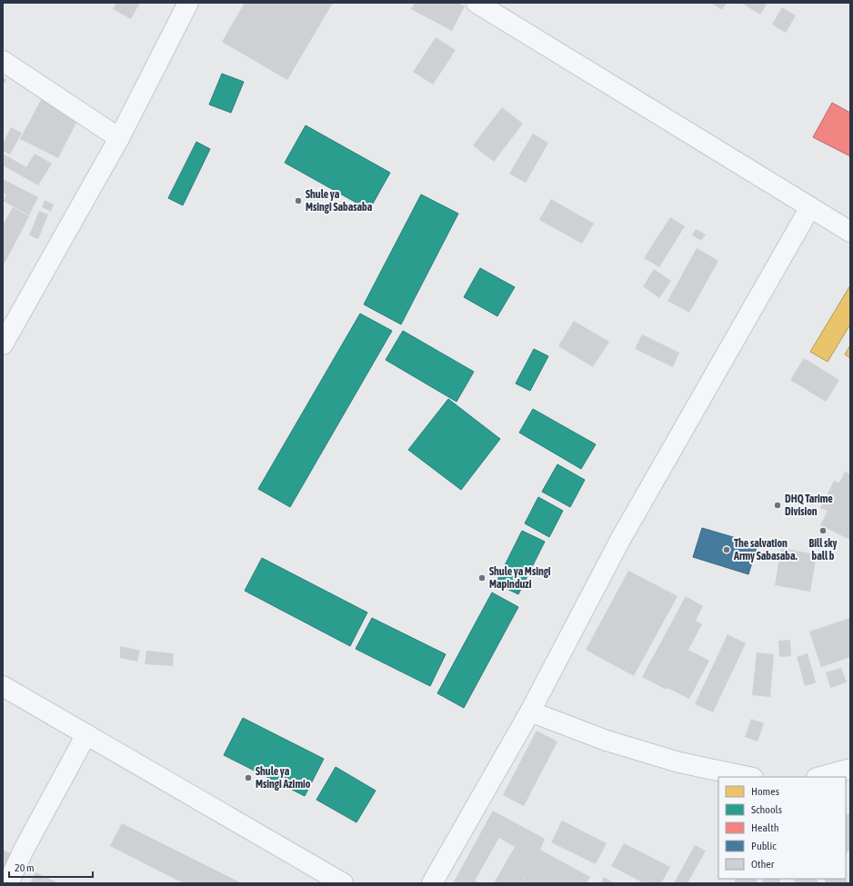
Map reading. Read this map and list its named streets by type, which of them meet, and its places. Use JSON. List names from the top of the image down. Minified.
{"places":["Shule ya Msingi Sabasaba","DHQ Tarime Division","Bill sky ball b","The salvation Army Sabasaba.","Shule ya Msingi Mapinduzi","Shule ya Msingi Azimio"],"legend":["Homes","Schools","Health","Public","Other"],"scale_bar":"20 m"}
